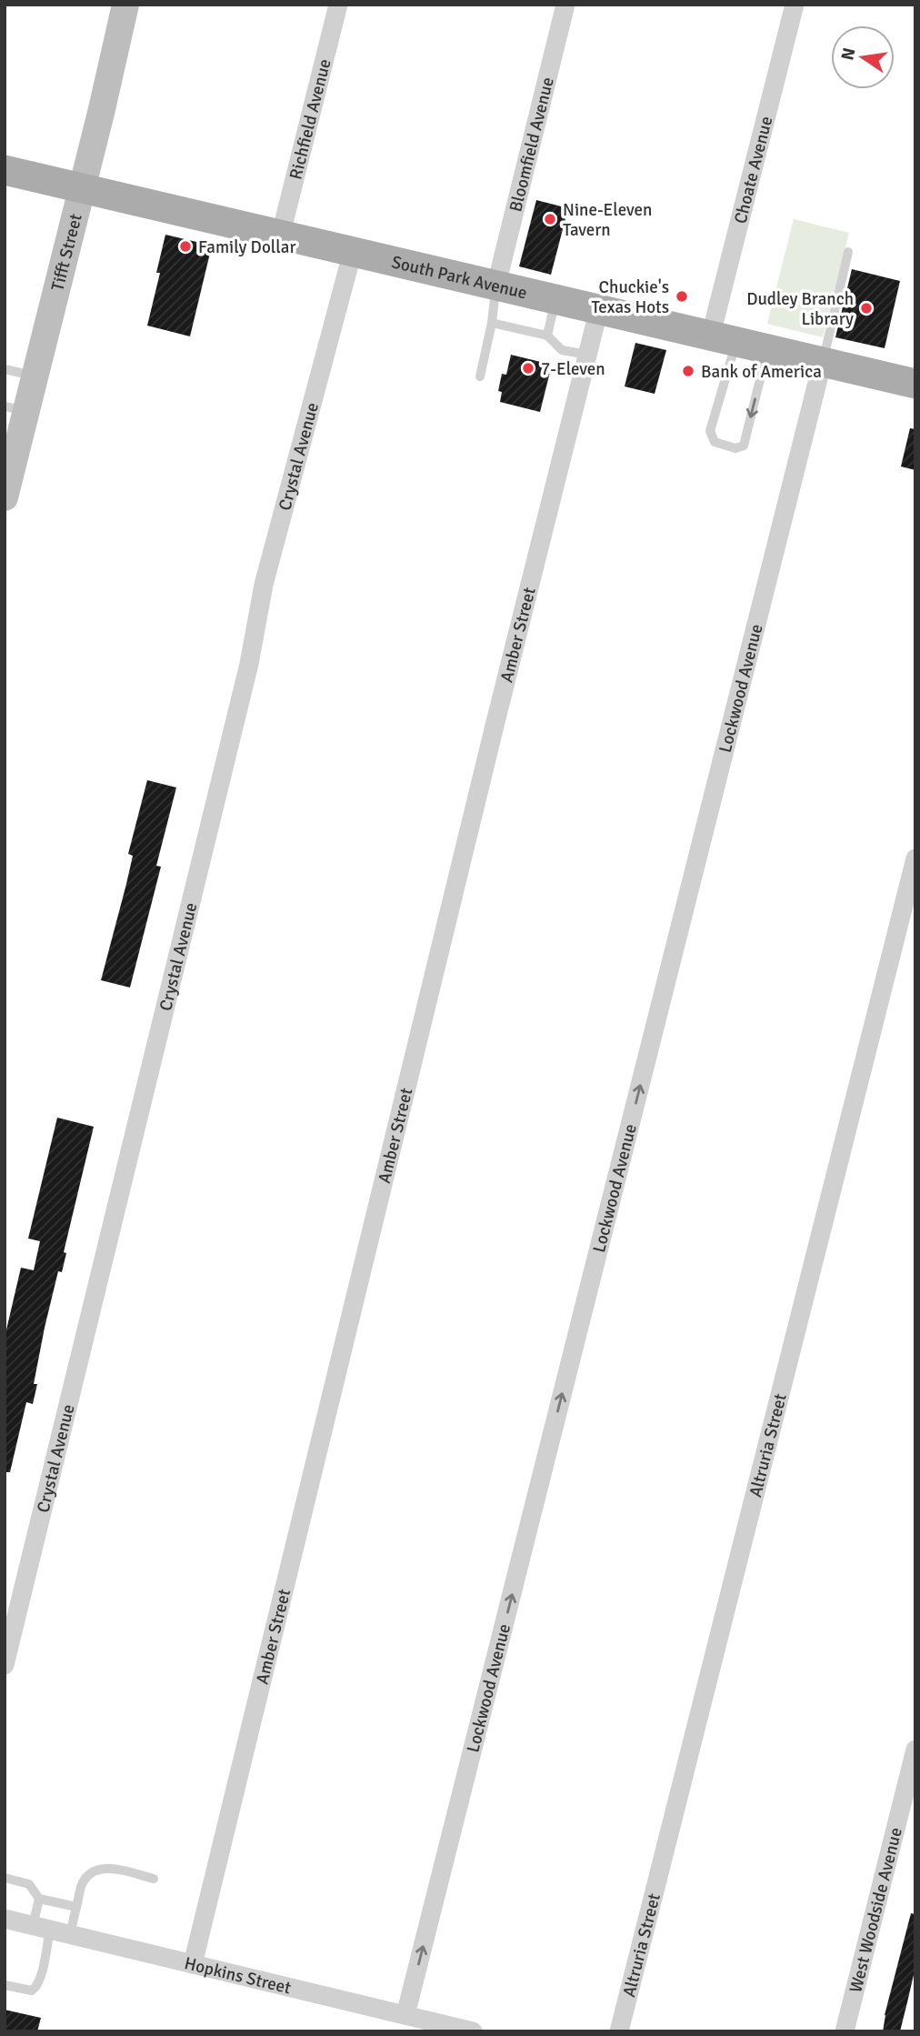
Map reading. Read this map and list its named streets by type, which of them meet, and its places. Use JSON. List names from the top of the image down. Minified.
{"streets":{"main road":["South Park Avenue"],"street":["Richfield Avenue","Bloomfield Avenue","Choate Avenue","Tifft Street","Crystal Avenue","Amber Street","Lockwood Avenue","Altruria Street","West Woodside Avenue","Hopkins Street"]},"crossings":[["Richfield Avenue","South Park Avenue"],["Bloomfield Avenue","South Park Avenue"],["Choate Avenue","South Park Avenue"],["Tifft Street","South Park Avenue"],["South Park Avenue","Crystal Avenue"],["South Park Avenue","Amber Street"],["South Park Avenue","Lockwood Avenue"],["Amber Street","Hopkins Street"],["Lockwood Avenue","Hopkins Street"]],"one_way":["Lockwood Avenue"],"places":["Nine-Eleven Tavern","Family Dollar","Chuckie's Texas Hots","Dudley Branch Library","7-Eleven","Bank of America"],"north":"left"}
